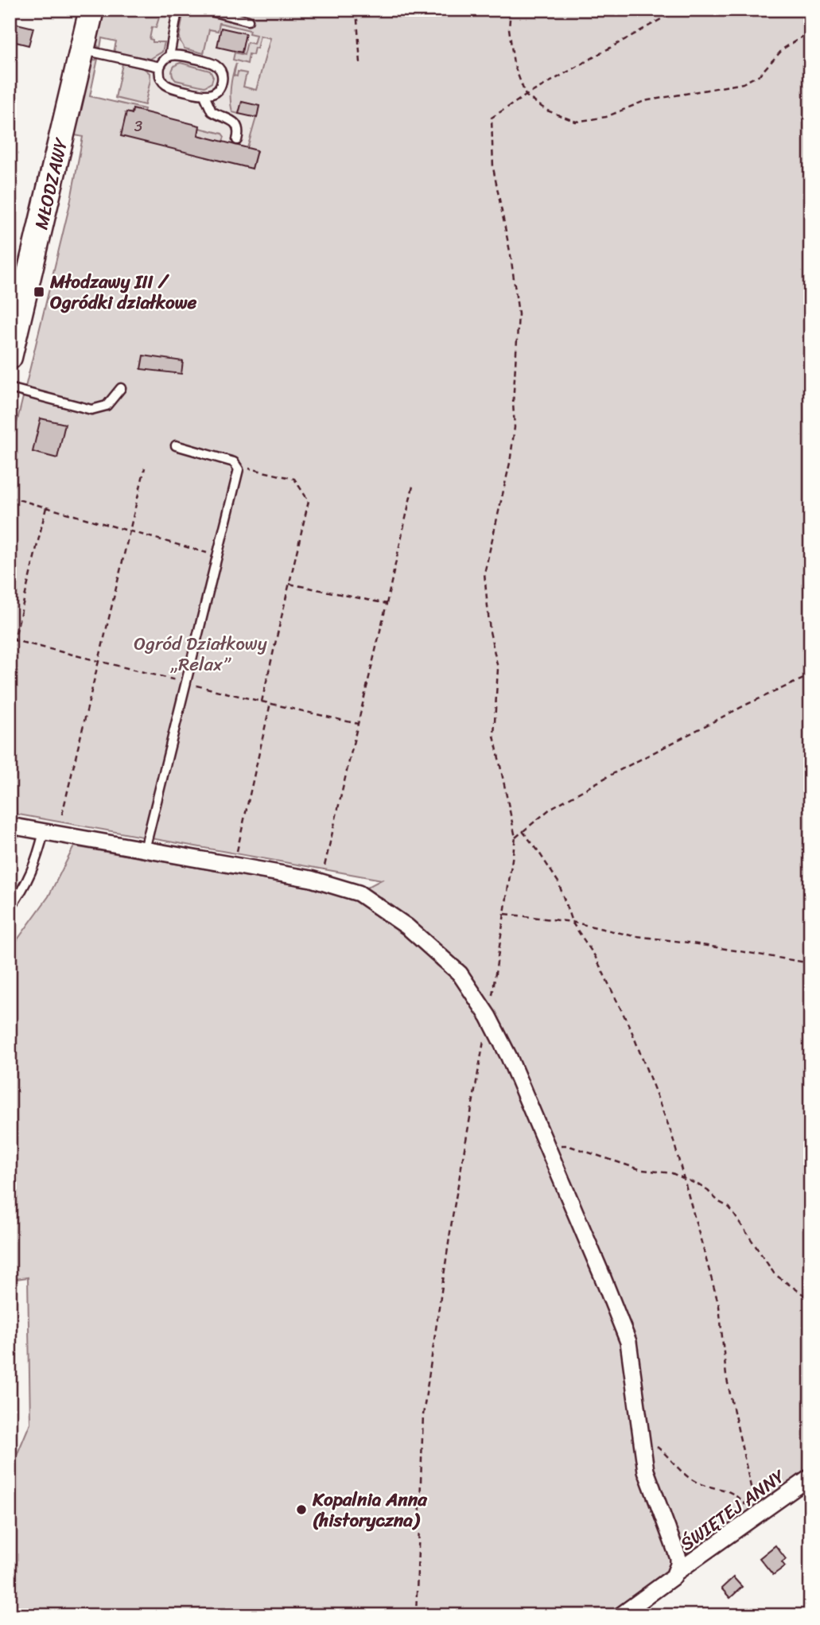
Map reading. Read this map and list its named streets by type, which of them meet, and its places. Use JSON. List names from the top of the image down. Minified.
{"streets":{"main road":["MŁODZAWY"],"street":["ŚWIĘTEJ ANNY"]},"parks":["Ogród Działkowy „Relax”"],"places":{"transit":["Młodzawy III / Ogródki działkowe"],"other":["Kopalnia Anna (historyczna)"]},"house_numbers":["3"]}
